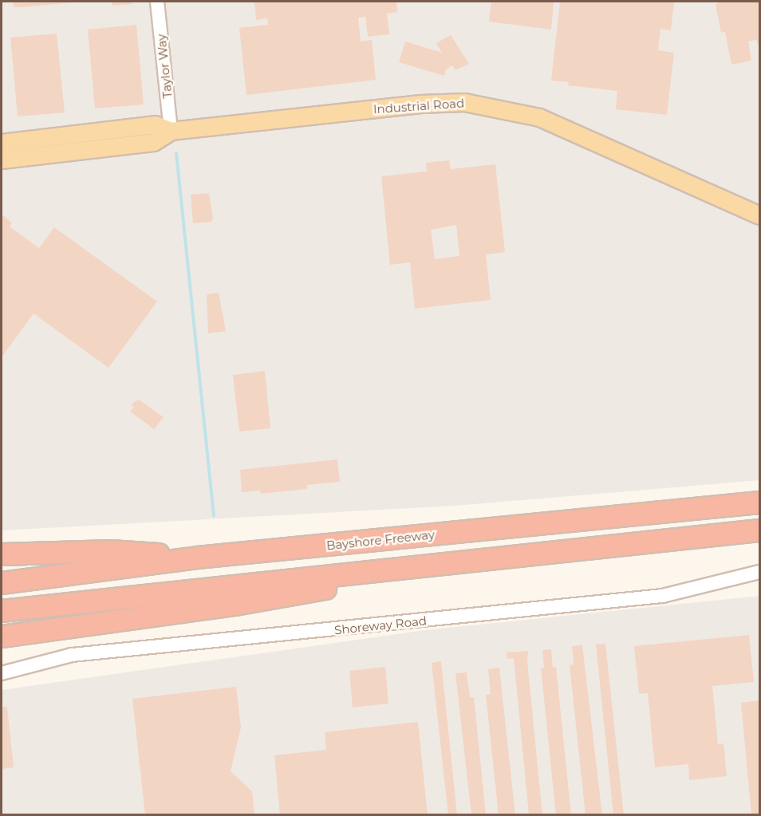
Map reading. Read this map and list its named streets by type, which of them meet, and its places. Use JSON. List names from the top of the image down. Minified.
{"streets":{"highway":["Bayshore Freeway"],"main road":["Industrial Road"],"street":["Taylor Way","Shoreway Road"]},"crossings":[["Taylor Way","Industrial Road"]]}
